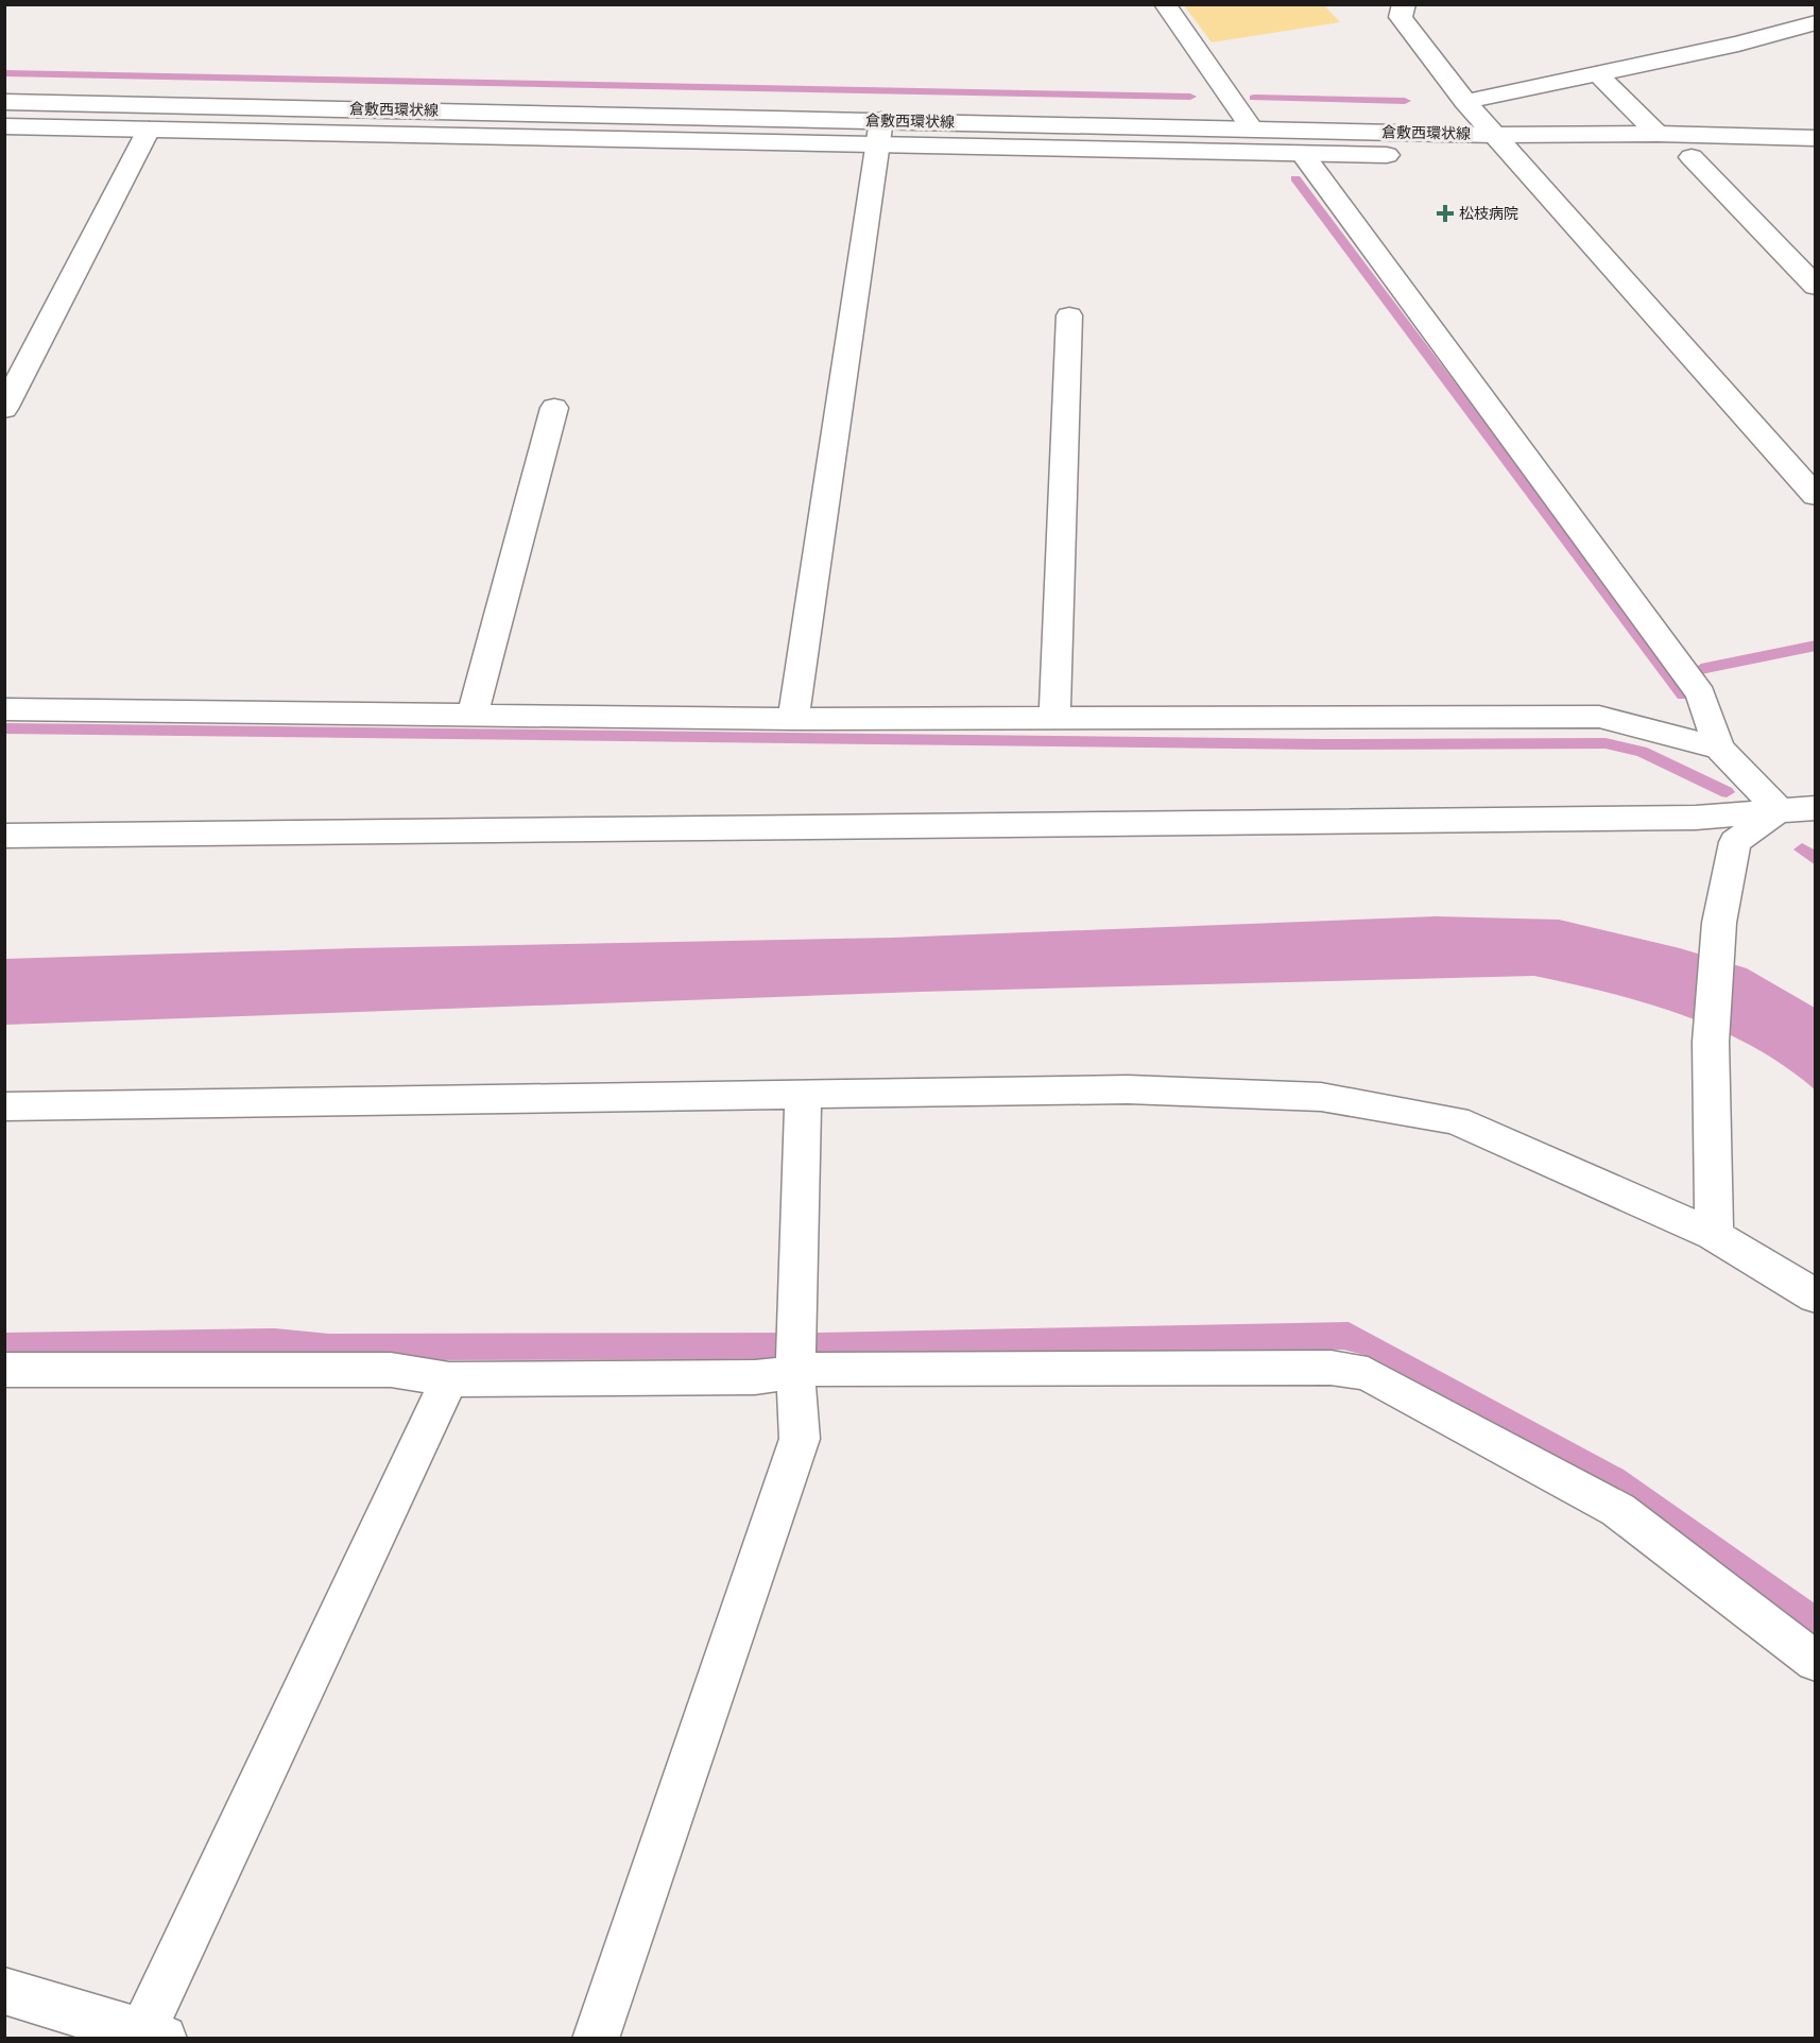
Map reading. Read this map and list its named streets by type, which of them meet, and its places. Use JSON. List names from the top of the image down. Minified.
{"streets":{"street":["倉敷西環状線"]},"places":{"health":["松枝病院"]}}
